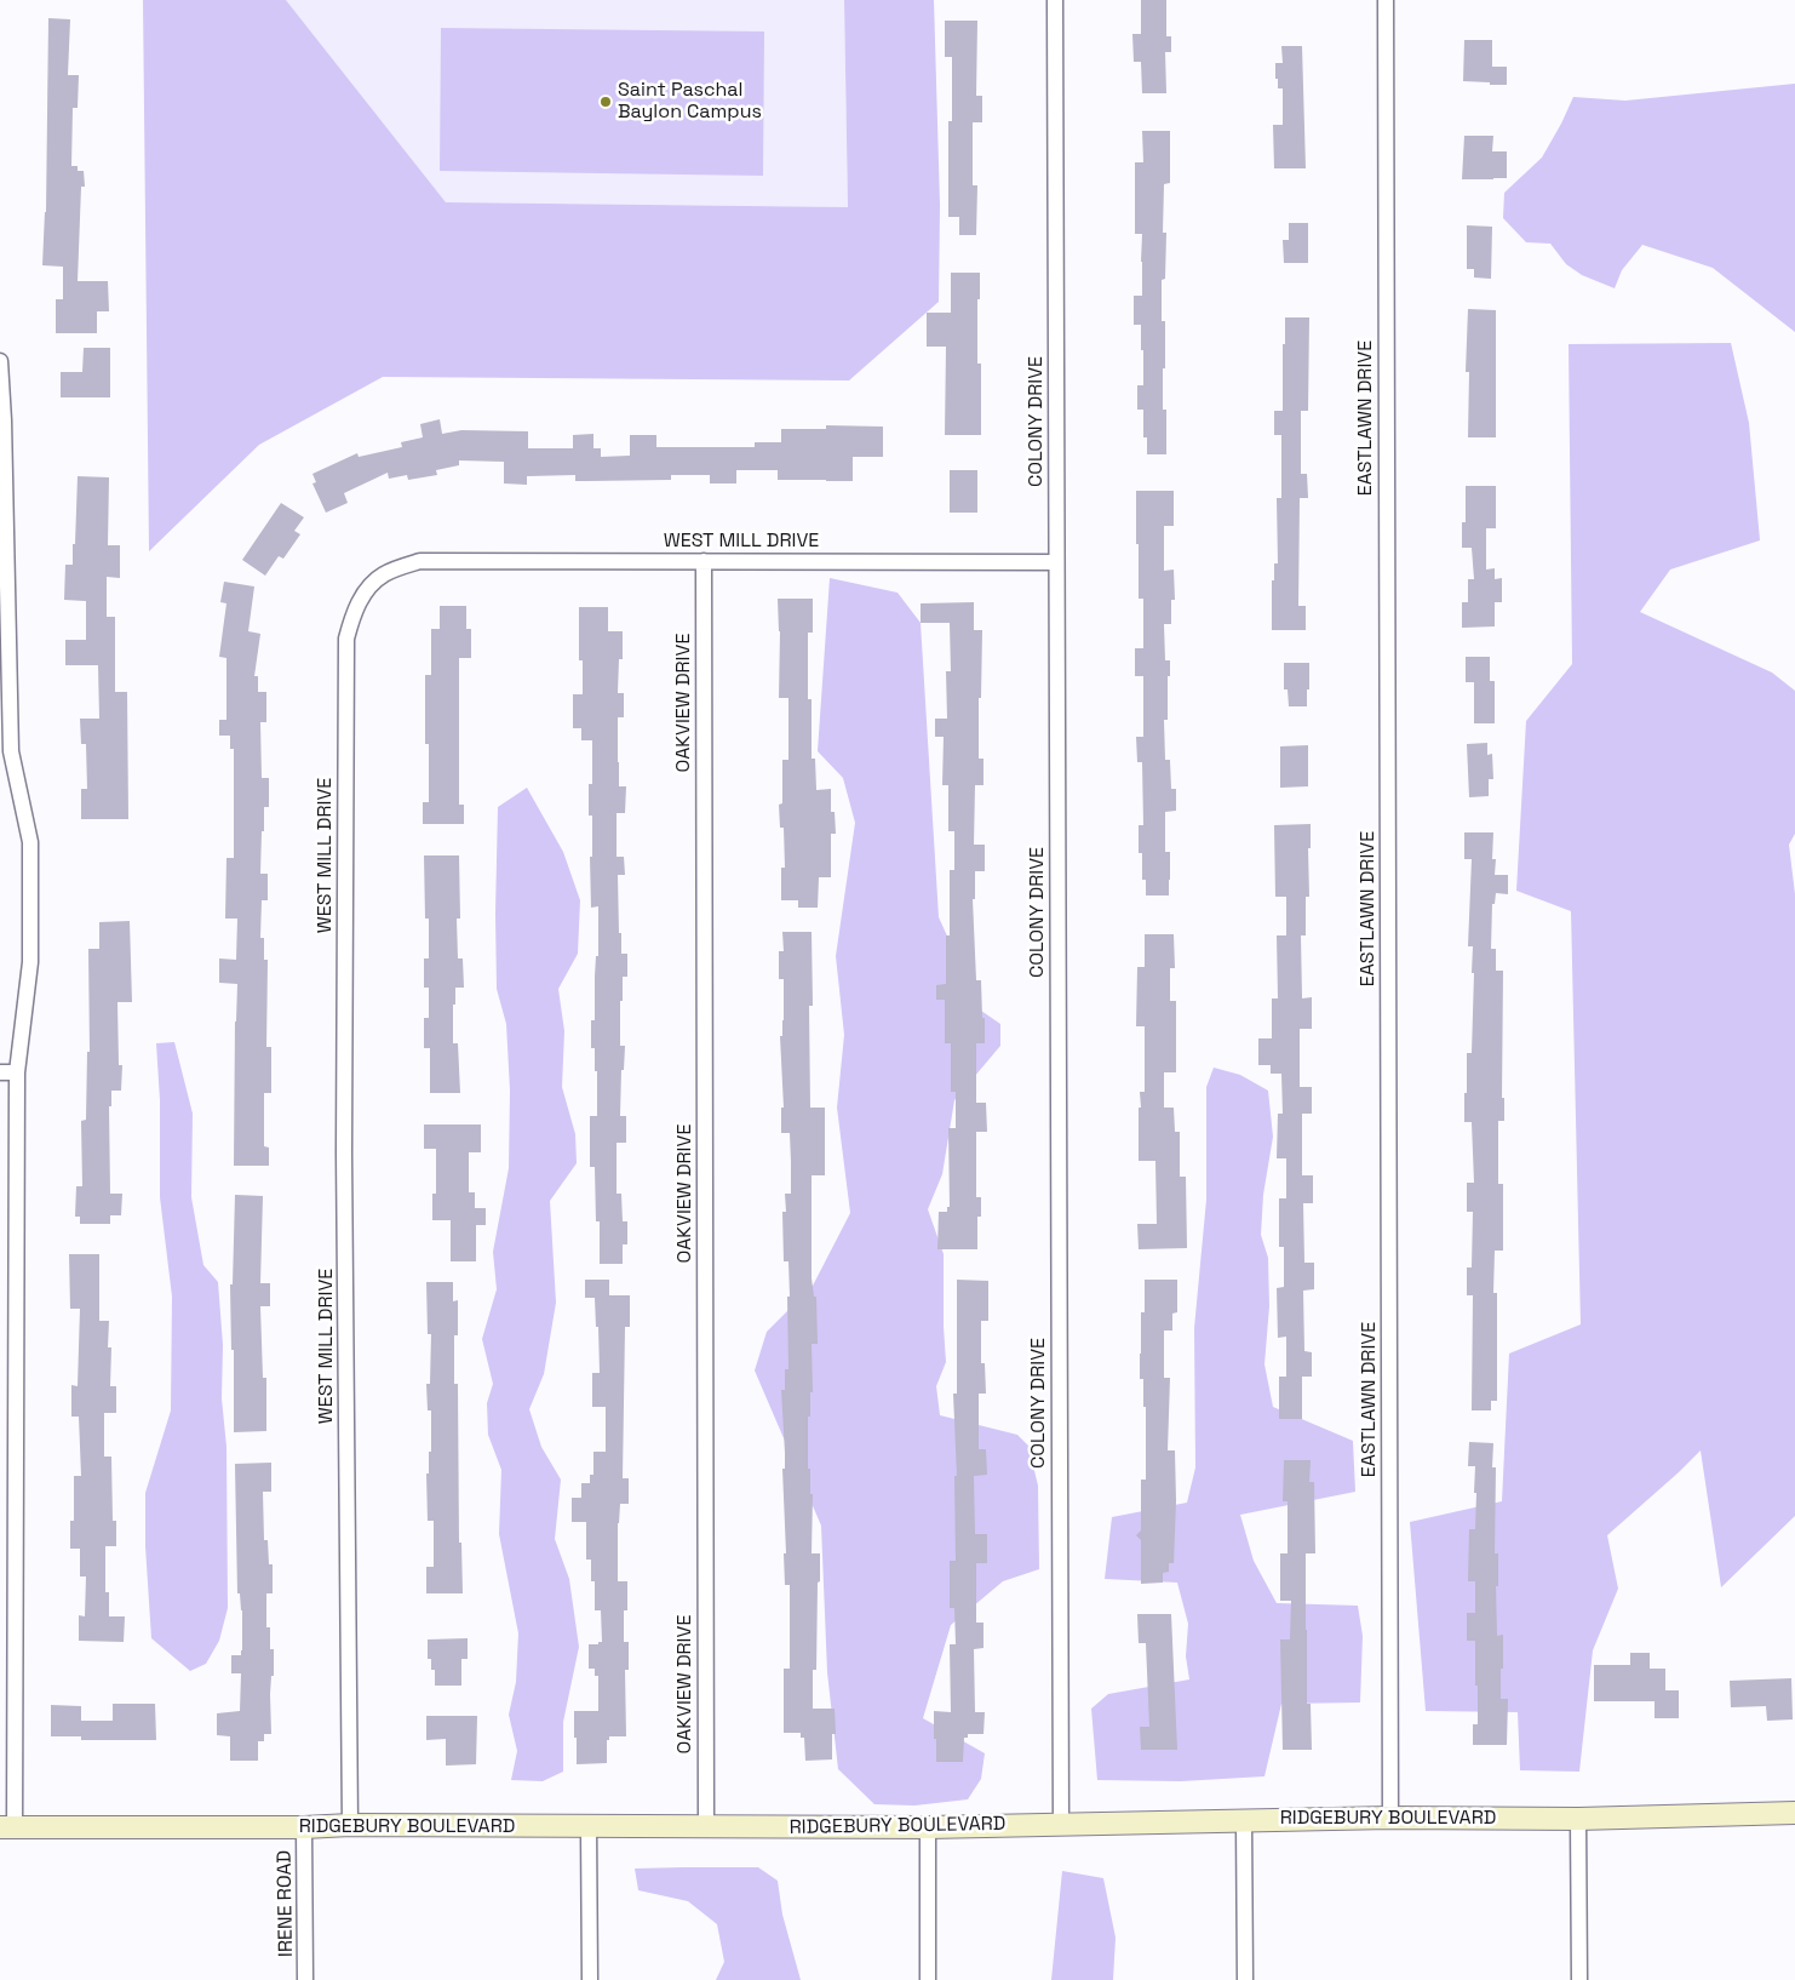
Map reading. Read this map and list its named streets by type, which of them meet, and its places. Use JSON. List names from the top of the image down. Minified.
{"streets":{"street":["EASTLAWN DRIVE","COLONY DRIVE","WEST MILL DRIVE","OAKVIEW DRIVE","RIDGEBURY BOULEVARD","IRENE ROAD"]},"crossings":[["EASTLAWN DRIVE","RIDGEBURY BOULEVARD"],["COLONY DRIVE","WEST MILL DRIVE"],["COLONY DRIVE","RIDGEBURY BOULEVARD"],["WEST MILL DRIVE","OAKVIEW DRIVE"],["WEST MILL DRIVE","RIDGEBURY BOULEVARD"],["OAKVIEW DRIVE","RIDGEBURY BOULEVARD"],["RIDGEBURY BOULEVARD","IRENE ROAD"]],"places":["Saint Paschal Baylon Campus"]}
